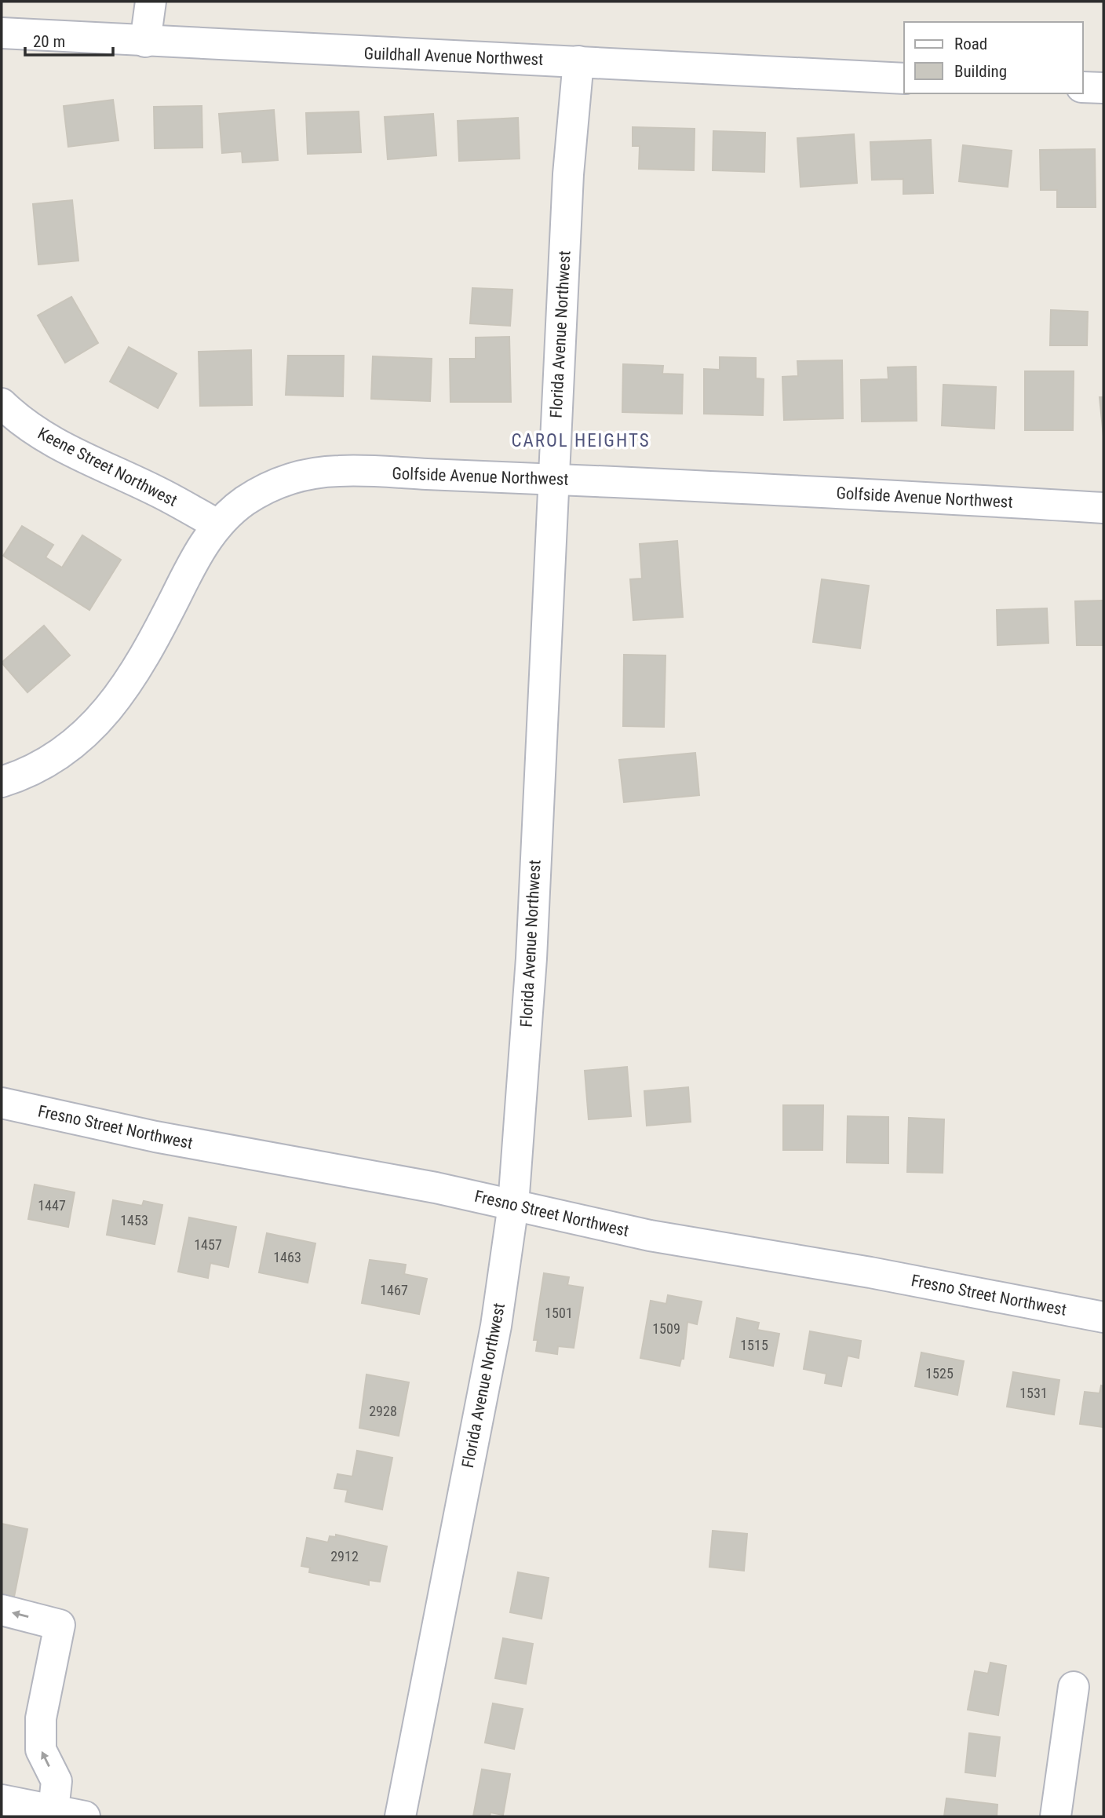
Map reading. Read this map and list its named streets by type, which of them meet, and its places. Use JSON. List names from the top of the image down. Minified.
{"streets":{"street":["Guildhall Avenue Northwest","Florida Avenue Northwest","Keene Street Northwest","Golfside Avenue Northwest","Fresno Street Northwest"]},"crossings":[["Guildhall Avenue Northwest","Florida Avenue Northwest"],["Florida Avenue Northwest","Golfside Avenue Northwest"],["Florida Avenue Northwest","Fresno Street Northwest"],["Keene Street Northwest","Golfside Avenue Northwest"]],"districts":["CAROL HEIGHTS"],"house_numbers":["1447","1453","1457","1463","1467","1501","1509","1515","1525","1531","2928","2912"],"legend":["Road","Building"],"scale_bar":"20 m"}
